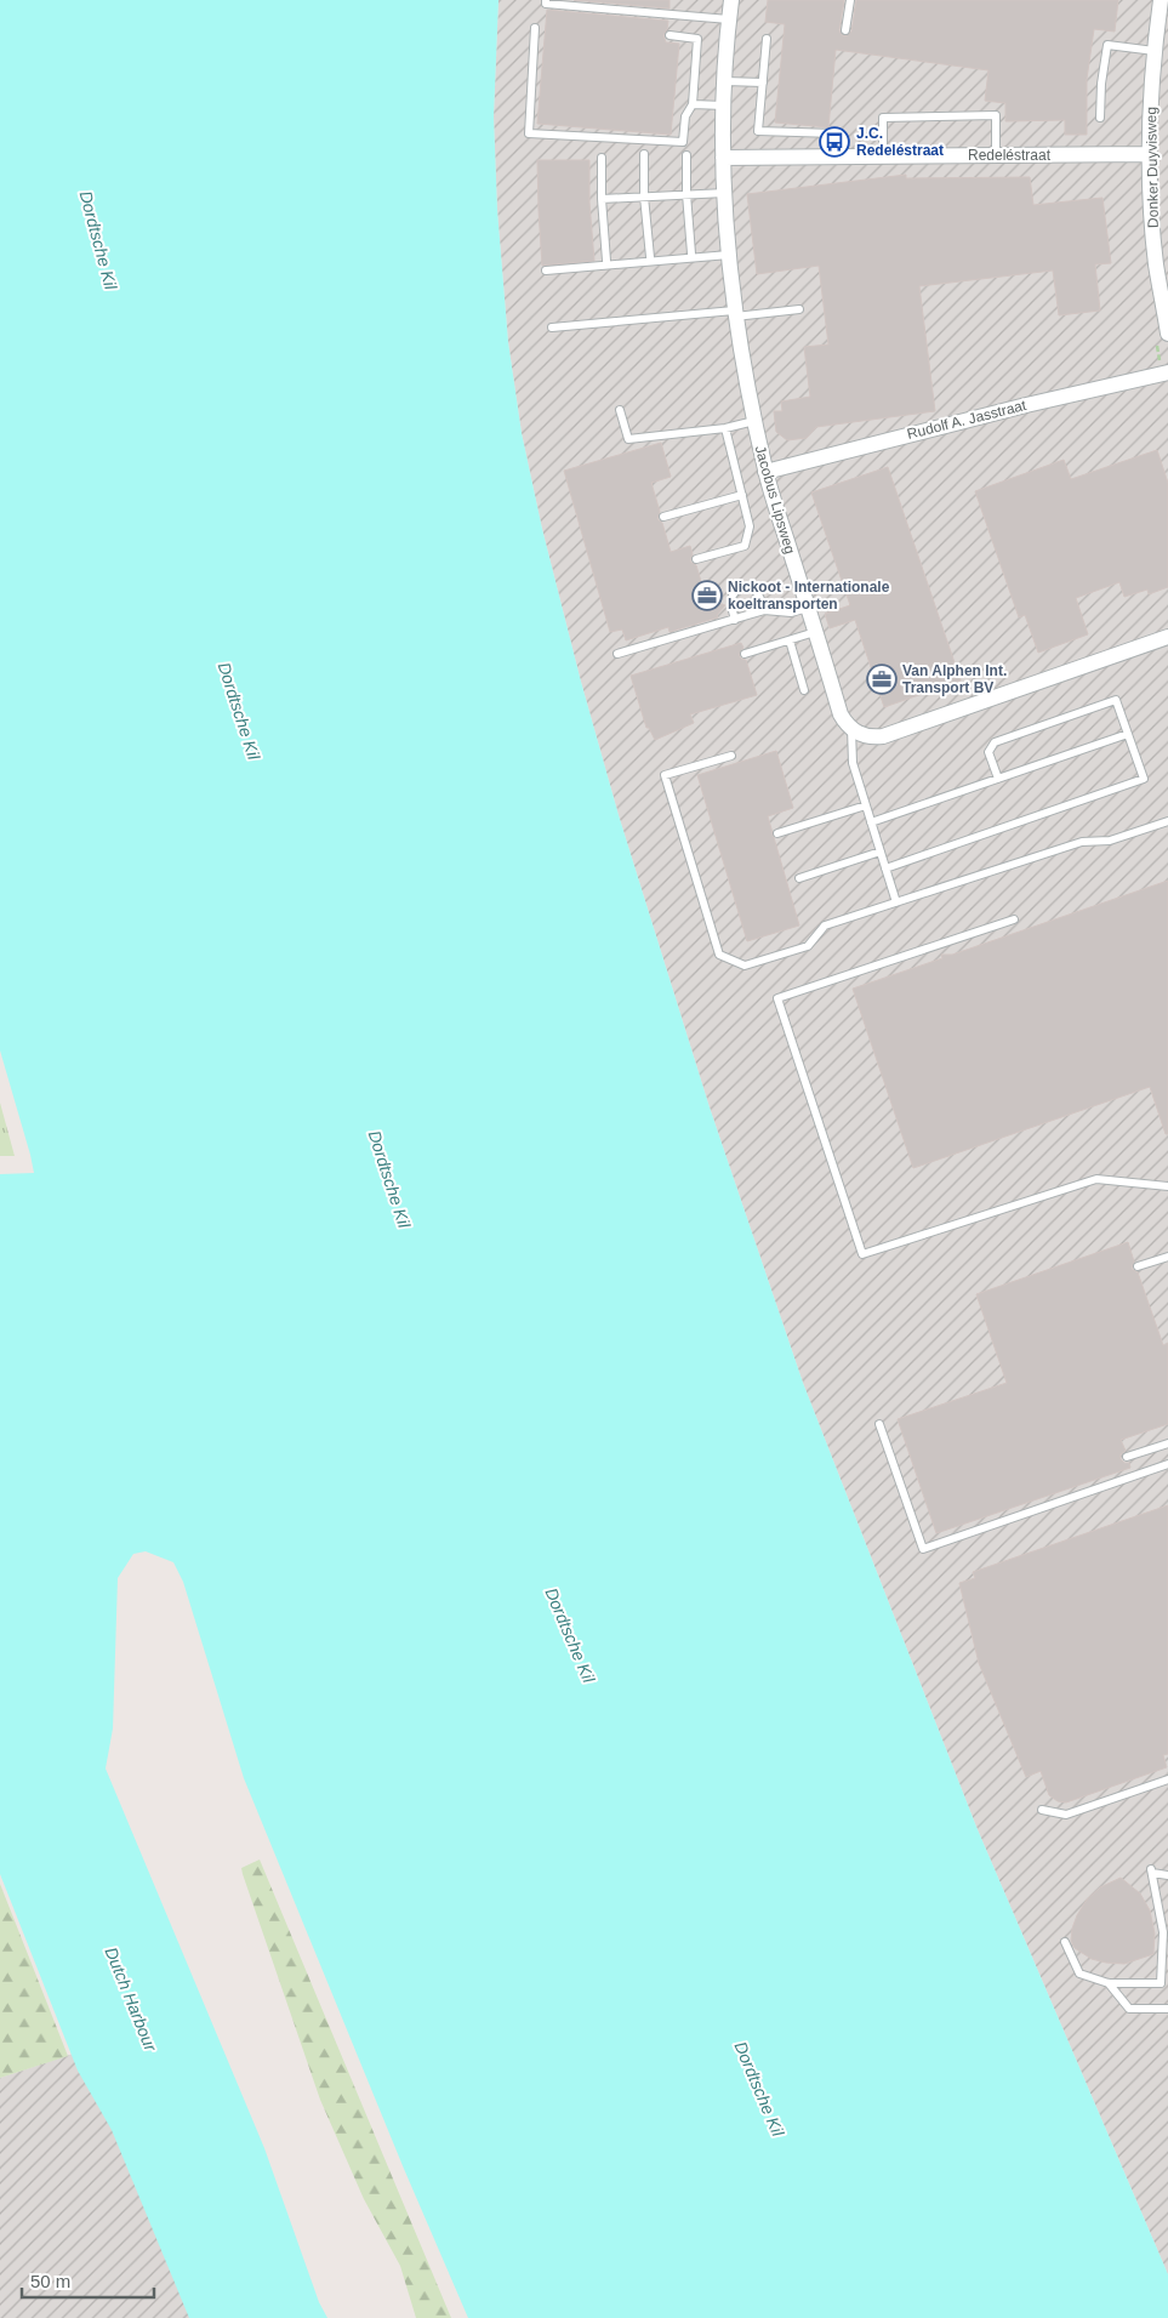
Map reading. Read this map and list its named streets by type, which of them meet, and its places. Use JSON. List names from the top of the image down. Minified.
{"streets":{"street":["Redeléstraat","Donker Duyvisweg","Rudolf A. Jasstraat","Jacobus Lipsweg"]},"crossings":[["Redeléstraat","Donker Duyvisweg"],["Redeléstraat","Jacobus Lipsweg"],["Rudolf A. Jasstraat","Jacobus Lipsweg"]],"water":["Dordtsche Kil","Dutch Harbour"],"places":{"bus stop":["J.C. Redeléstraat"],"office":["Nickoot - Internationale koeltransporten","Van Alphen Int. Transport BV"]},"scale_bar":"50 m"}
